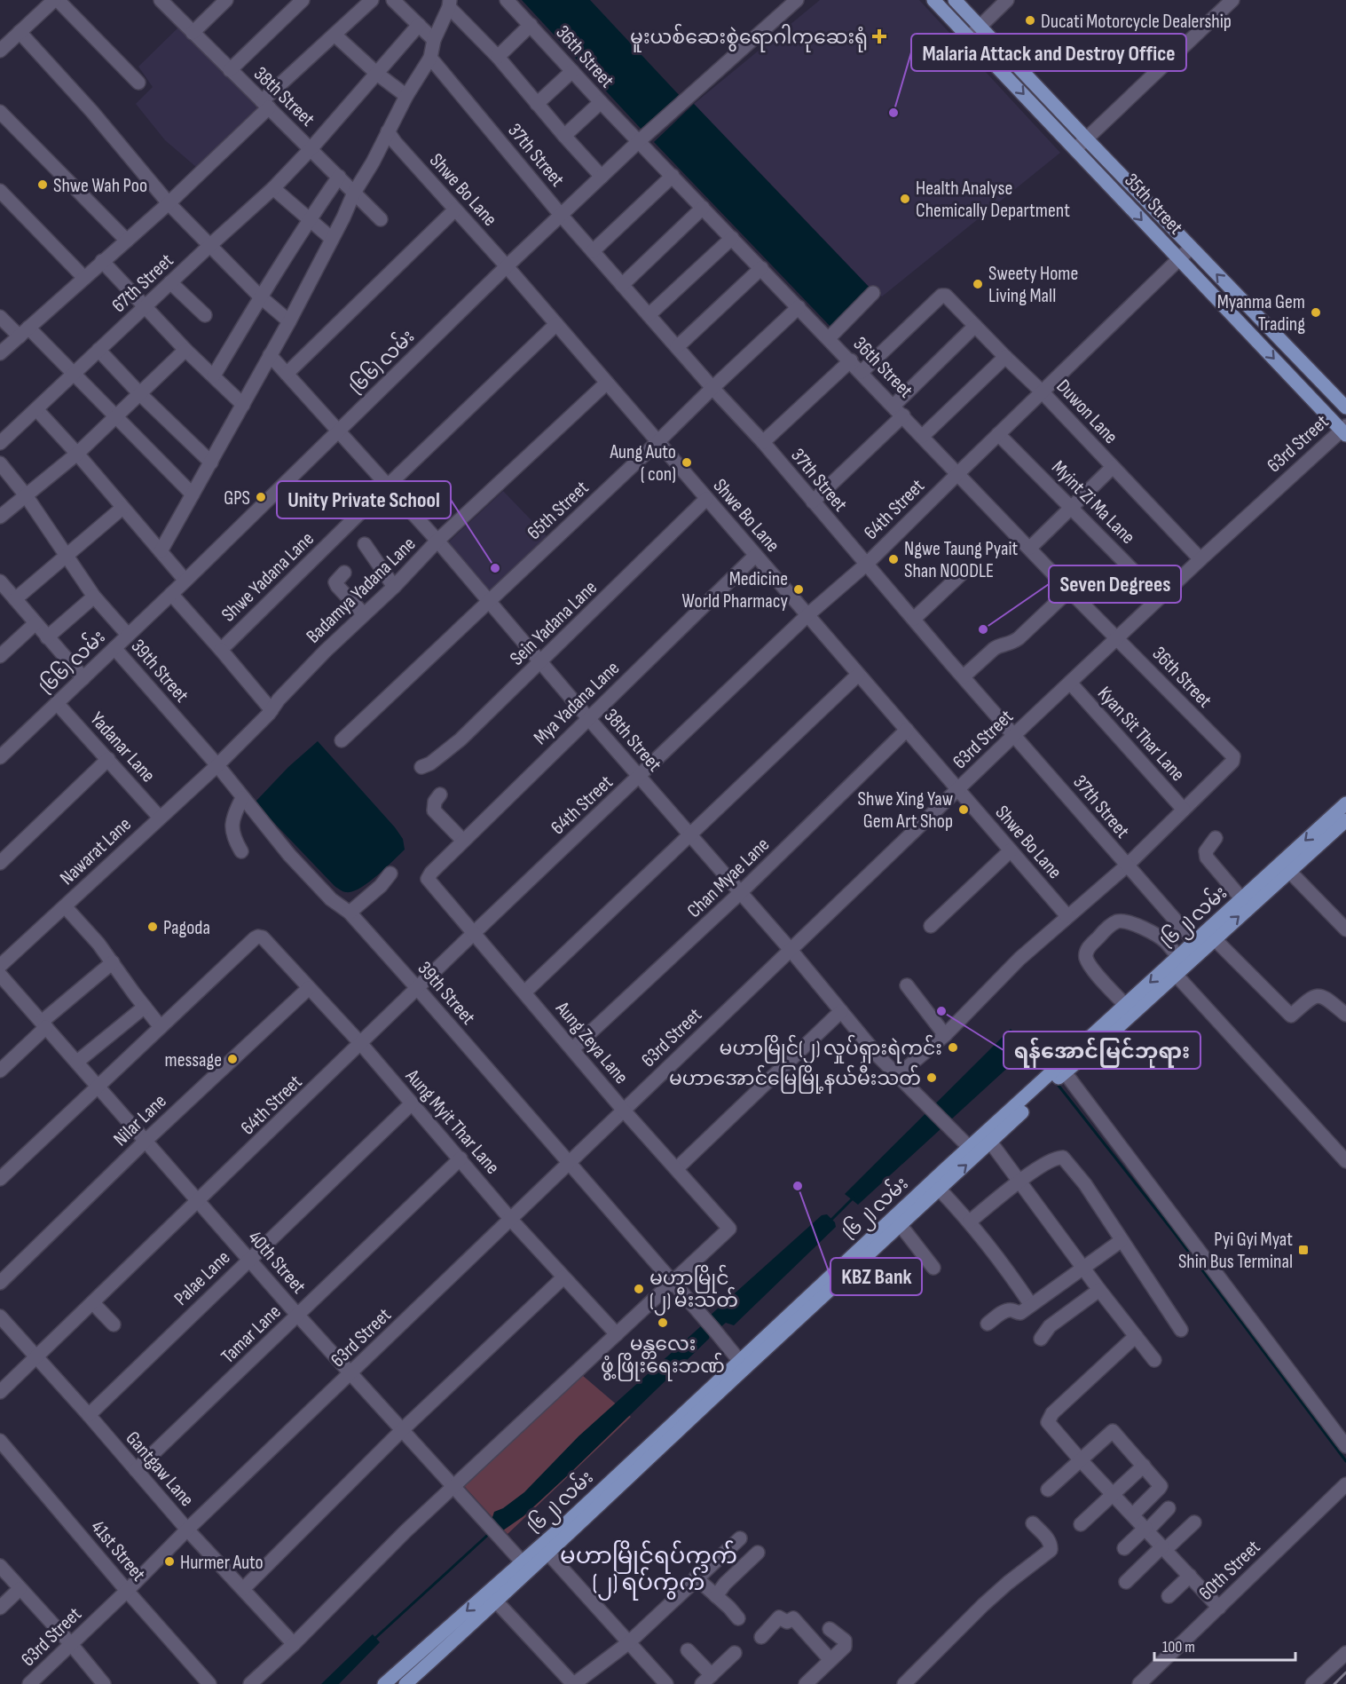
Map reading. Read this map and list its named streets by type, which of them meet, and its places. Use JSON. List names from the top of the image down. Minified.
{"streets":{"main road":["35th Street","(၆၂) လမ်း"],"street":["36th Street","38th Street","37th Street","Shwe Bo Lane","67th Street","(၆၆) လမ်း","Duwon Lane","63rd Street","Myint Zi Ma Lane","64th Street","65th Street","Shwe Yadana Lane","Badamya Yadana Lane","Sein Yadana Lane","39th Street","Mya Yadana Lane","Kyan Sit Thar Lane","Yadanar Lane","Nawarat Lane","Chan Myae Lane","Aung Zeya Lane","Nilar Lane","Aung Myit Thar Lane","40th Street","Palae Lane","Tamar Lane","Gantgaw Lane","41st Street","60th Street"]},"crossings":[["36th Street","(၆၆) လမ်း"],["36th Street","Duwon Lane"],["36th Street","63rd Street"],["36th Street","64th Street"],["36th Street","65th Street"],["36th Street","Kyan Sit Thar Lane"],["38th Street","67th Street"],["38th Street","(၆၆) လမ်း"],["38th Street","63rd Street"],["38th Street","64th Street"],["38th Street","65th Street"],["38th Street","Shwe Yadana Lane"],["38th Street","Badamya Yadana Lane"],["38th Street","Sein Yadana Lane"],["38th Street","Mya Yadana Lane"],["38th Street","Chan Myae Lane"],["38th Street","(၆၂) လမ်း"],["37th Street","(၆၆) လမ်း"],["37th Street","63rd Street"],["37th Street","64th Street"],["37th Street","65th Street"],["37th Street","(၆၂) လမ်း"],["Shwe Bo Lane","(၆၆) လမ်း"],["Shwe Bo Lane","63rd Street"],["Shwe Bo Lane","64th Street"],["Shwe Bo Lane","65th Street"],["Shwe Bo Lane","Shwe Yadana Lane"],["Shwe Bo Lane","Badamya Yadana Lane"],["Shwe Bo Lane","Sein Yadana Lane"],["Shwe Bo Lane","Mya Yadana Lane"],["Shwe Bo Lane","Chan Myae Lane"],["35th Street","63rd Street"],["35th Street","64th Street"],["(၆၆) လမ်း","Shwe Yadana Lane"],["(၆၆) လမ်း","39th Street"],["(၆၆) လမ်း","Yadanar Lane"],["Duwon Lane","63rd Street"],["Duwon Lane","64th Street"],["63rd Street","Myint Zi Ma Lane"],["63rd Street","39th Street"],["63rd Street","Kyan Sit Thar Lane"],["63rd Street","Aung Zeya Lane"],["63rd Street","Aung Myit Thar Lane"],["63rd Street","40th Street"],["63rd Street","Gantgaw Lane"],["63rd Street","41st Street"],["Myint Zi Ma Lane","64th Street"],["64th Street","39th Street"],["64th Street","Aung Zeya Lane"],["64th Street","Aung Myit Thar Lane"],["64th Street","40th Street"],["64th Street","Gantgaw Lane"],["Badamya Yadana Lane","39th Street"],["Badamya Yadana Lane","Nawarat Lane"],["39th Street","Nawarat Lane"],["39th Street","(၆၂) လမ်း"],["39th Street","Aung Zeya Lane"],["Mya Yadana Lane","Aung Zeya Lane"],["Yadanar Lane","Nawarat Lane"],["Chan Myae Lane","Aung Zeya Lane"],["(၆၂) လမ်း","40th Street"],["Nilar Lane","Aung Myit Thar Lane"],["Nilar Lane","40th Street"],["Aung Myit Thar Lane","Palae Lane"],["Aung Myit Thar Lane","Tamar Lane"],["40th Street","Palae Lane"],["40th Street","Tamar Lane"],["Palae Lane","Gantgaw Lane"],["Tamar Lane","Gantgaw Lane"]],"districts":["မဟာမြိုင်ရပ်ကွက် (၂) ရပ်ကွက်"],"places":{"other":["Ducati Motorcycle Dealership","Malaria Attack and Destroy Office","Shwe Wah Poo","Health Analyse Chemically Department","Sweety Home Living Mall","Myanma Gem Trading","Aung Auto ( con)","GPS","Ngwe Taung Pyait Shan NOODLE","Unity Private School","Medicine World Pharmacy","Seven Degrees","Shwe Xing Yaw Gem Art Shop","Pagoda","ရန်အောင်မြင်ဘုရား","မဟာမြိုင်(၂) လှုပ်ရှားရဲကင်း","message","မဟာအောင်မြေမြို့နယ်မီးသတ်","KBZ Bank","မဟာမြိုင် (၂) မီးသတ်","မန္တလေး ဖွံ့ဖြိုးရေးဘဏ်","Hurmer Auto"],"health":["မူးယစ်ဆေးစွဲရောဂါကုဆေးရုံ"],"transit":["Pyi Gyi Myat Shin Bus Terminal"]},"scale_bar":"100 m"}
